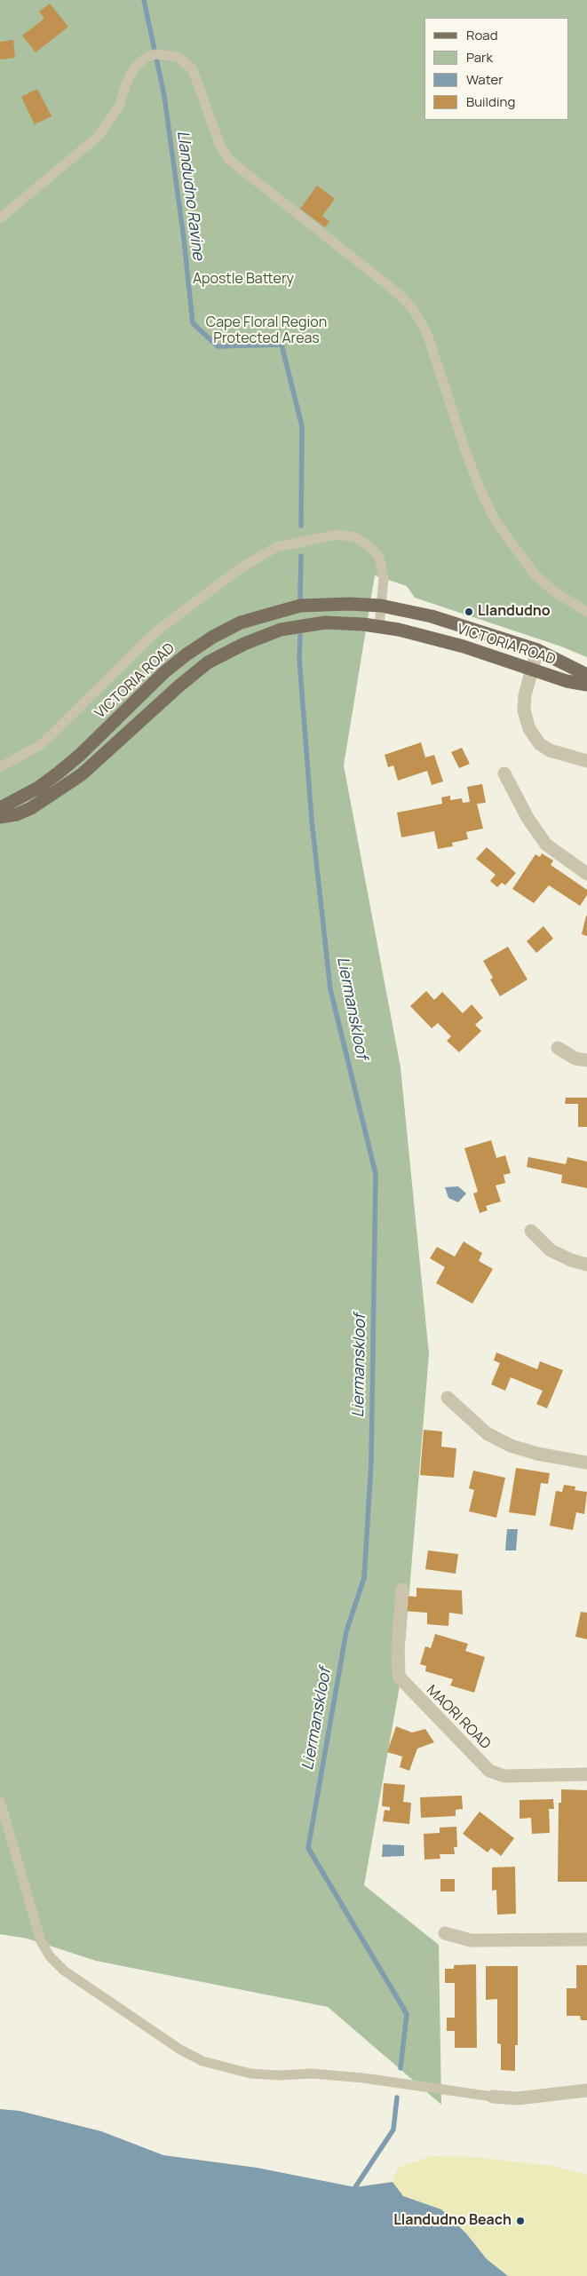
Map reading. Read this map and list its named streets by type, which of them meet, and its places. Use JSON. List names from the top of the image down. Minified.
{"streets":{"main road":["VICTORIA ROAD"],"street":["MAORI ROAD"]},"water":["Llandudno Ravine","Liermanskloof"],"parks":["Apostle Battery","Cape Floral Region Protected Areas"],"places":["Llandudno","Llandudno Beach"],"legend":["Road","Park","Water","Building"]}
